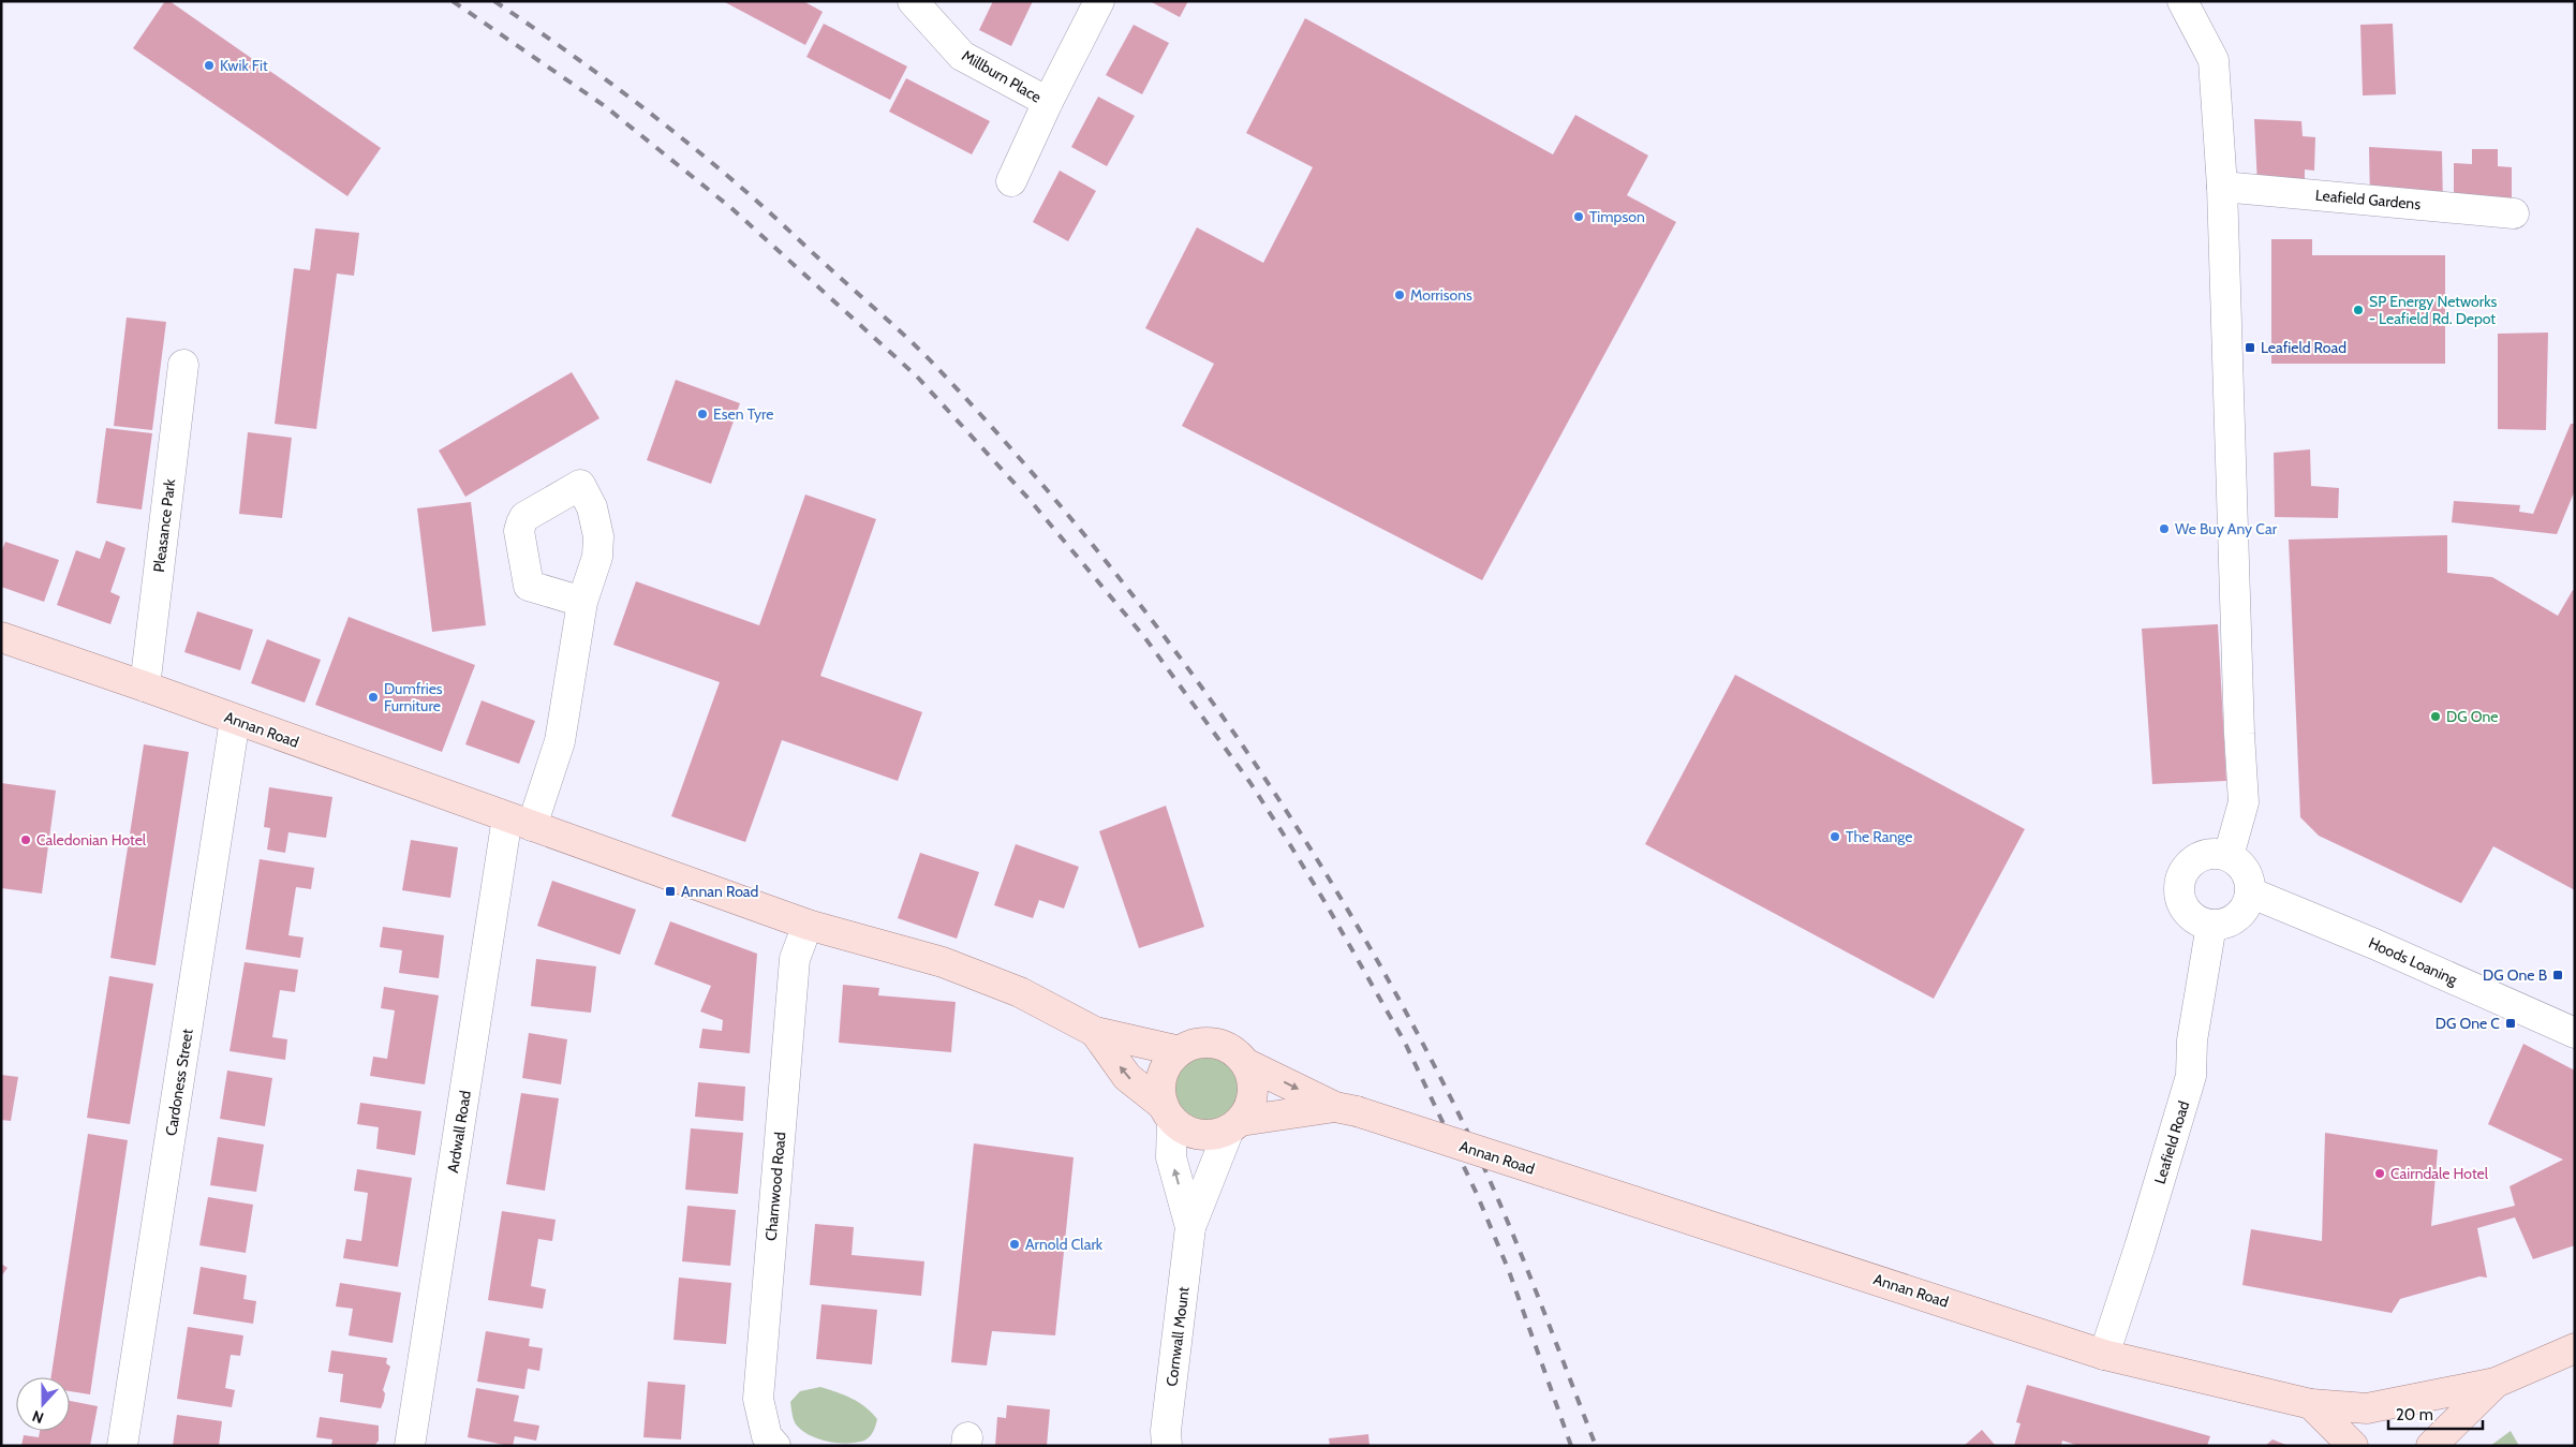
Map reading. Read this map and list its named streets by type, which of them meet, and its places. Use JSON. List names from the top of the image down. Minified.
{"streets":{"main road":["Annan Road"],"street":["Millburn Place","Leafield Gardens","Pleasance Park","Hoods Loaning","Cardoness Street","Ardwall Road","Leafield Road","Charnwood Road","Cornwall Mount"]},"crossings":[["Pleasance Park","Annan Road"],["Annan Road","Cardoness Street"],["Annan Road","Ardwall Road"],["Annan Road","Leafield Road"],["Annan Road","Charnwood Road"],["Annan Road","Cornwall Mount"],["Hoods Loaning","Leafield Road"]],"places":{"other":["Kwik Fit","Timpson","Morrisons","SP Energy Networks - Leafield Rd. Depot","Esen Tyre","We Buy Any Car","Dumfries Furniture","DG One","The Range","Caledonian Hotel","Cairndale Hotel","Arnold Clark"],"transit":["Leafield Road","Annan Road","DG One B","DG One C"]},"scale_bar":"20 m","north":"bottom"}
